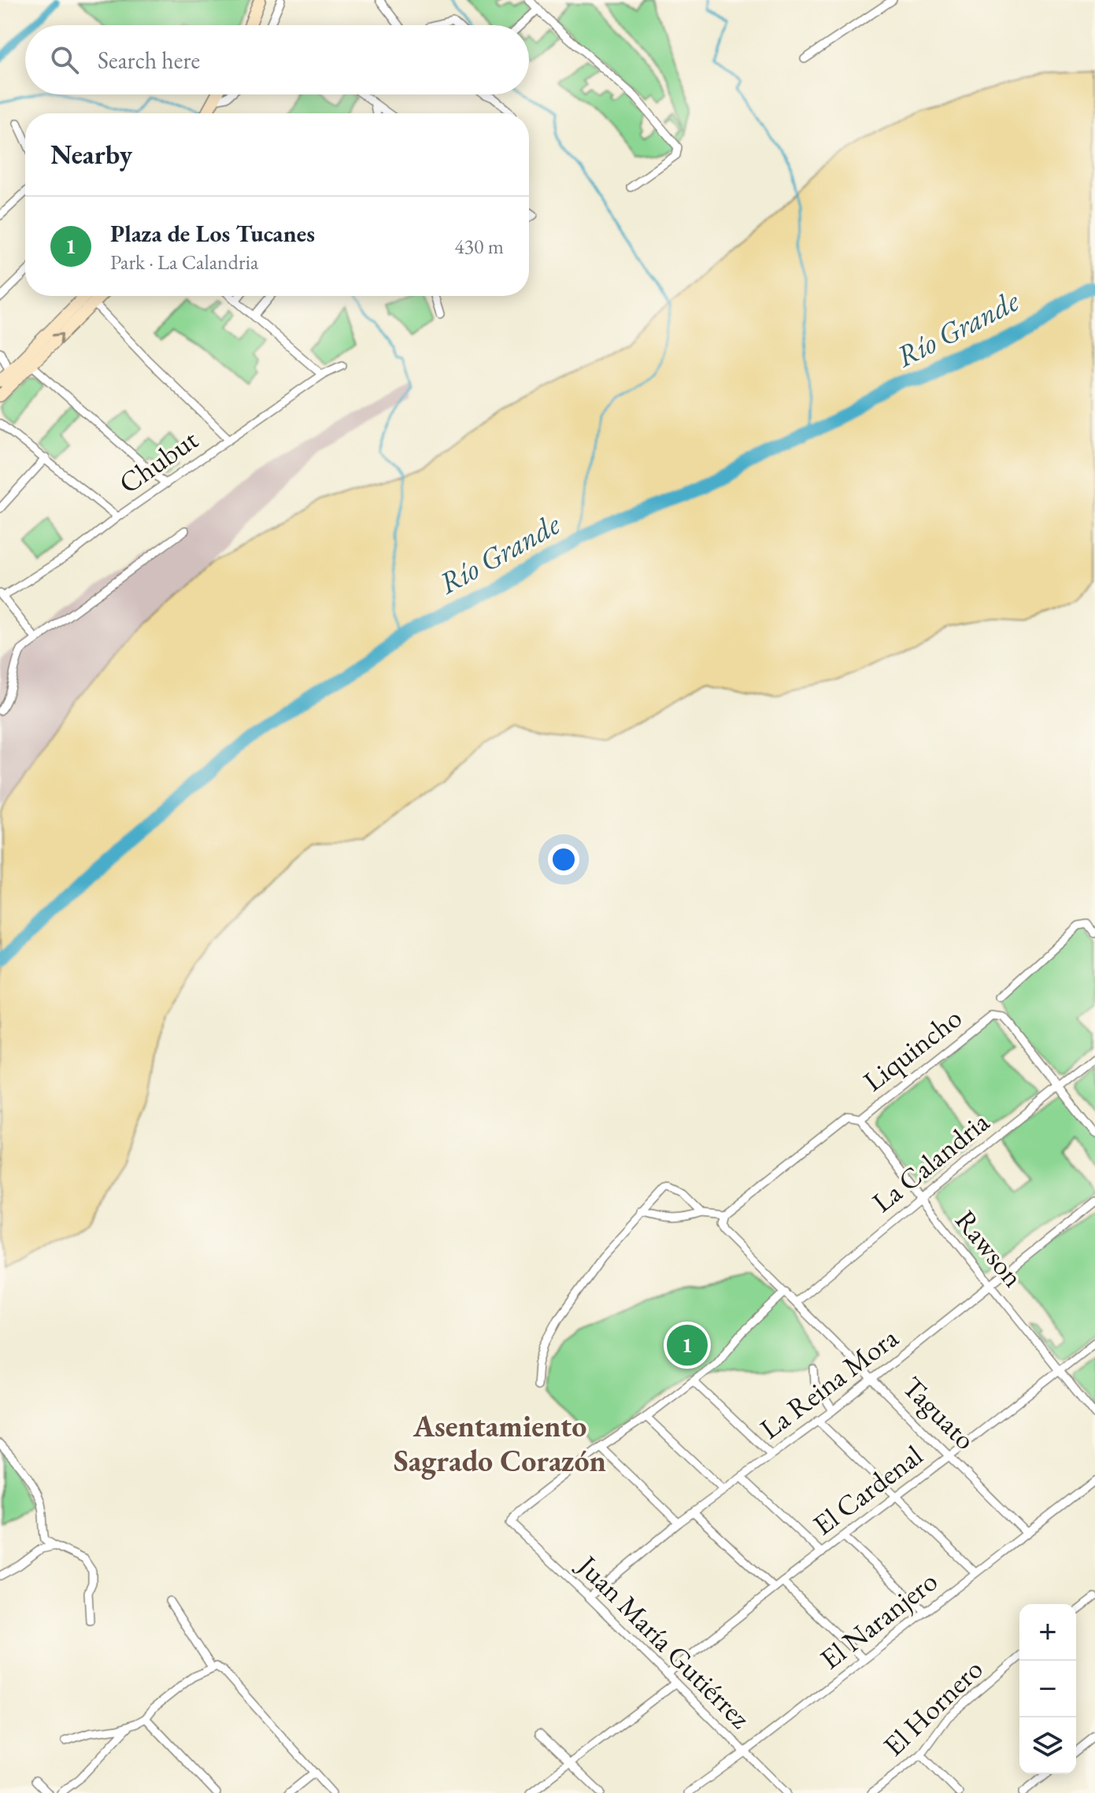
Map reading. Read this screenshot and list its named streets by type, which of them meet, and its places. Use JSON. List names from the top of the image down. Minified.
{"streets":{"street":["Chubut","Liquincho","La Calandria","Rawson","La Reina Mora","Taguato","El Cardenal","El Naranjero","Juan María Gutiérrez","El Hornero"]},"crossings":[["Liquincho","La Calandria"],["Liquincho","Rawson"],["Liquincho","Taguato"],["La Calandria","Rawson"],["La Calandria","Taguato"],["Rawson","La Reina Mora"],["Rawson","El Cardenal"],["La Reina Mora","Taguato"],["La Reina Mora","Juan María Gutiérrez"],["Taguato","El Cardenal"],["Taguato","El Naranjero"],["El Cardenal","Juan María Gutiérrez"],["El Naranjero","Juan María Gutiérrez"]],"districts":["Asentamiento Sagrado Corazón"],"water":["Río Grande"],"page":{"search":"Search here","heading":"Nearby","list":[{"mark":"1","name":"Plaza de Los Tucanes","note":"Park · La Calandria","value":"430 m"}],"pins":"1","map_buttons":["+","−"]}}
